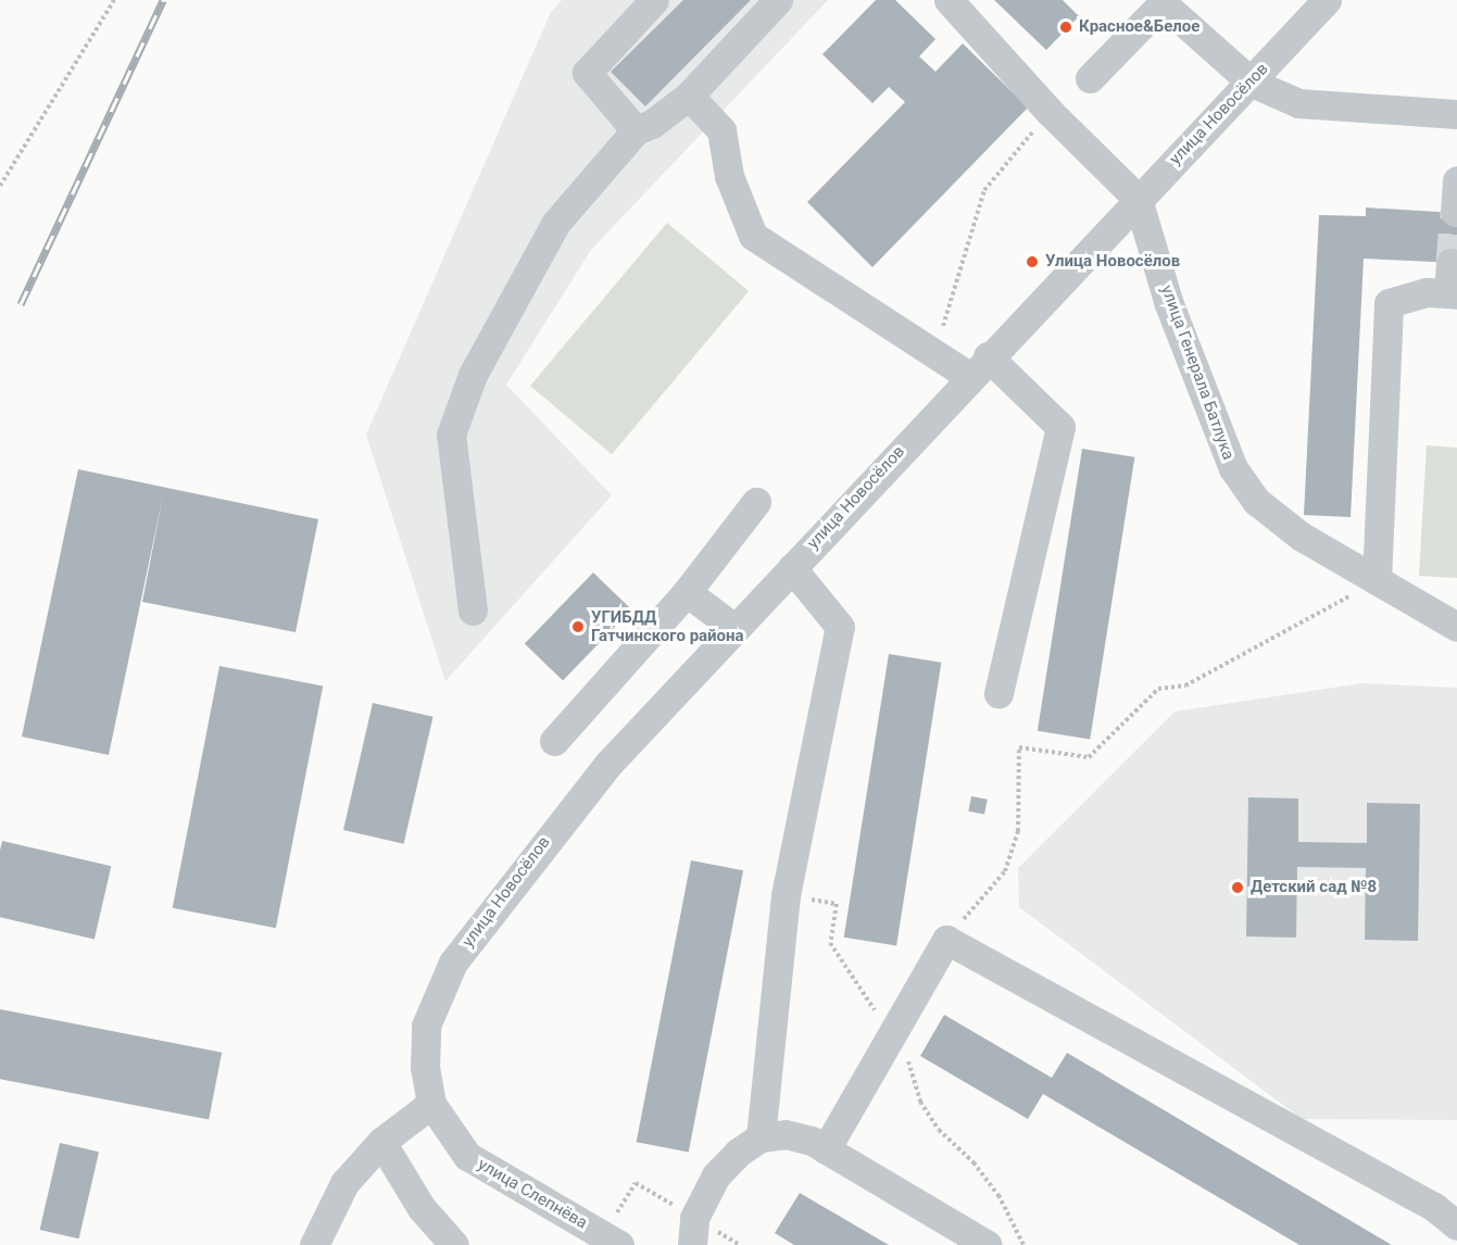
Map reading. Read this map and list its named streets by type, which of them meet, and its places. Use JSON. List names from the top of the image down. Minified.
{"streets":{"street":["улица Новосёлов","улица Генерала Батлука","улица Слепнёва"]},"crossings":[["улица Новосёлов","улица Генерала Батлука"],["улица Новосёлов","улица Слепнёва"]],"places":["Красное&Белое","Улица Новосёлов","УГИБДД Гатчинского района","Детский сад №8"]}
